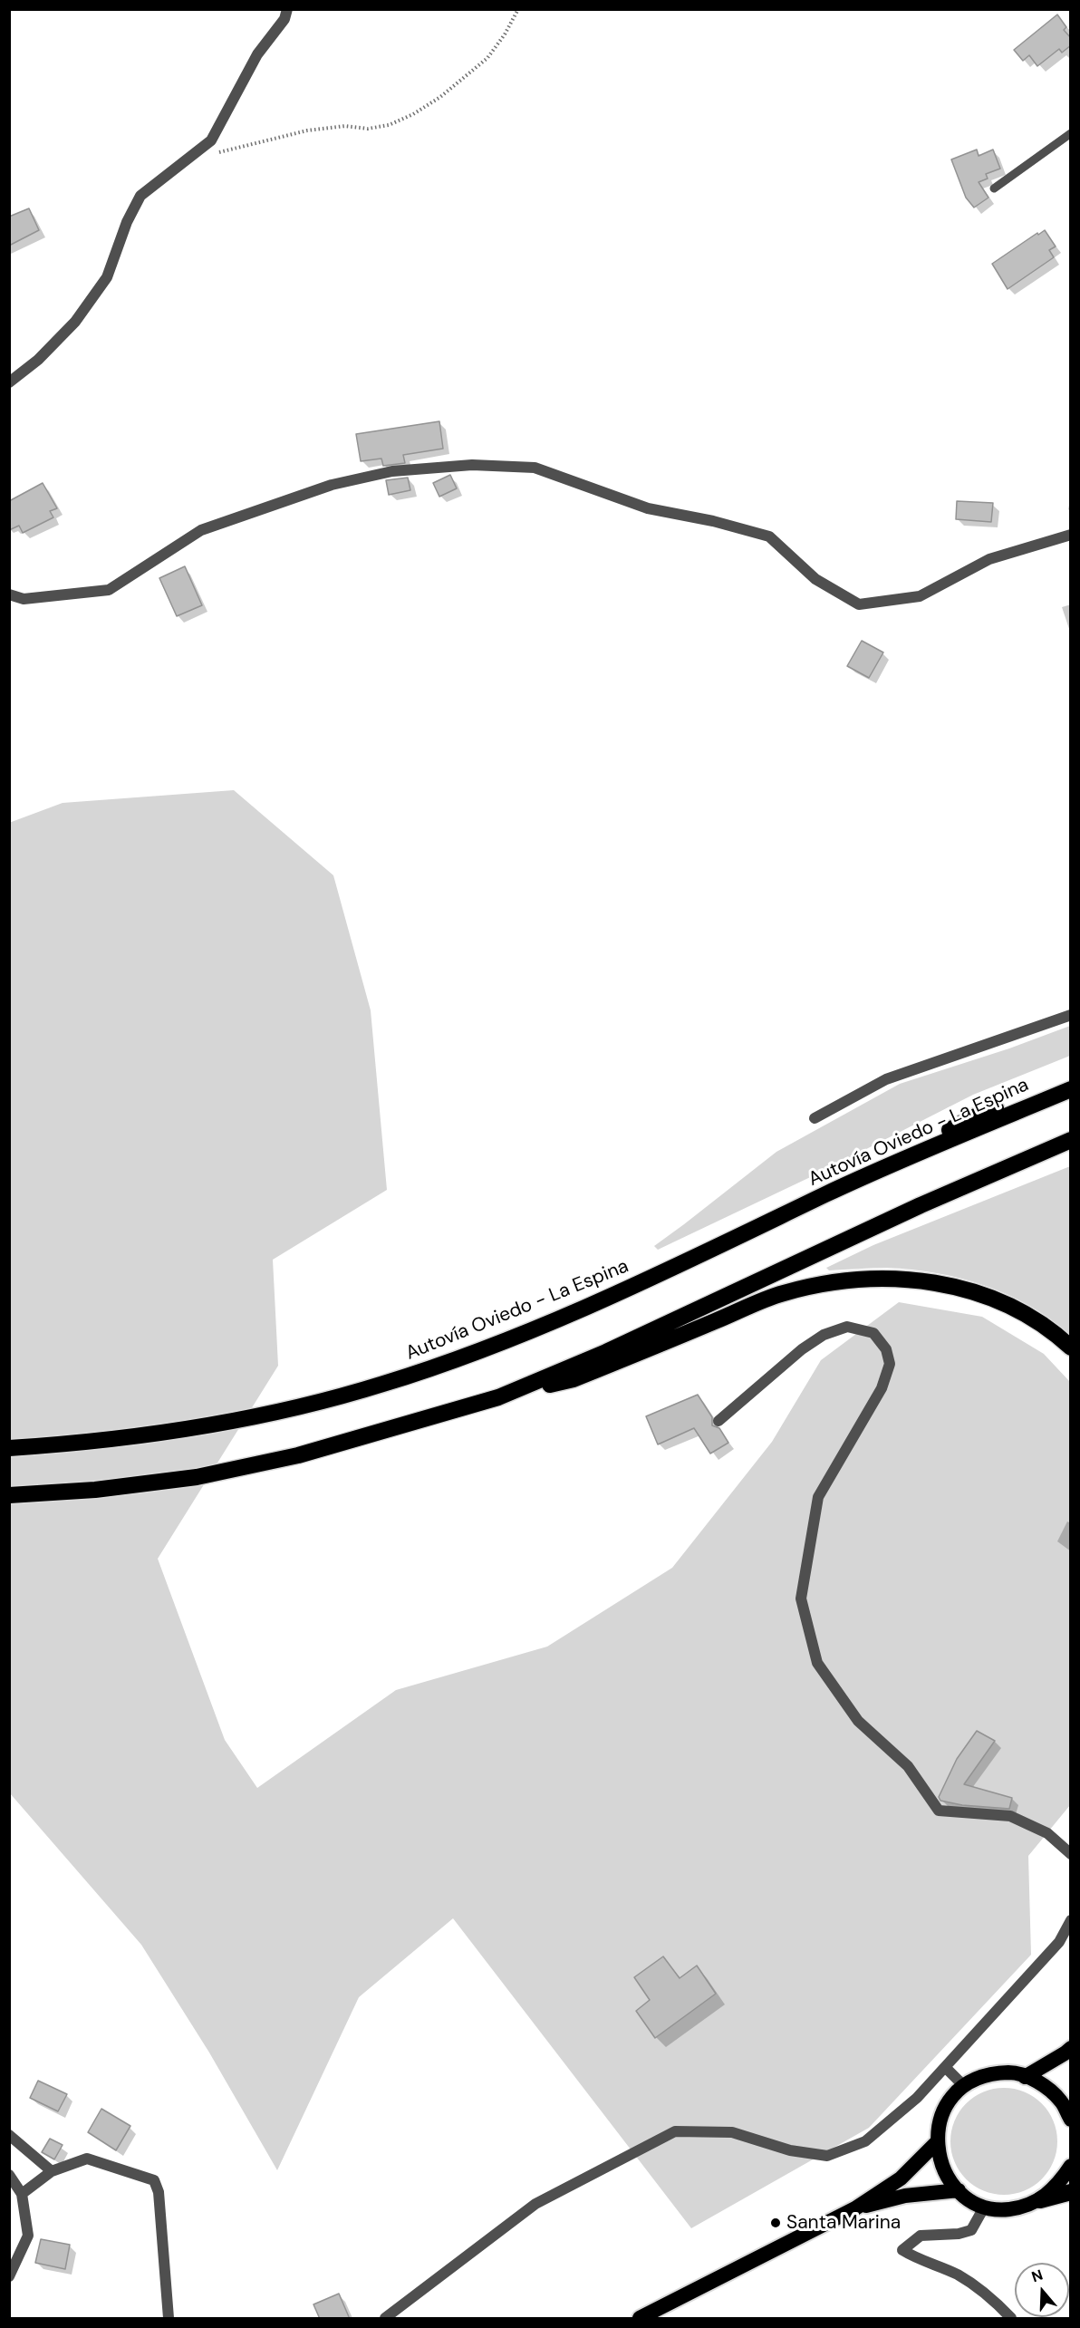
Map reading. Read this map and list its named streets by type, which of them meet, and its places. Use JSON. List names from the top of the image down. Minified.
{"streets":{"highway":["Autovía Oviedo - La Espina"]},"places":["Santa Marina"],"north":"top"}
